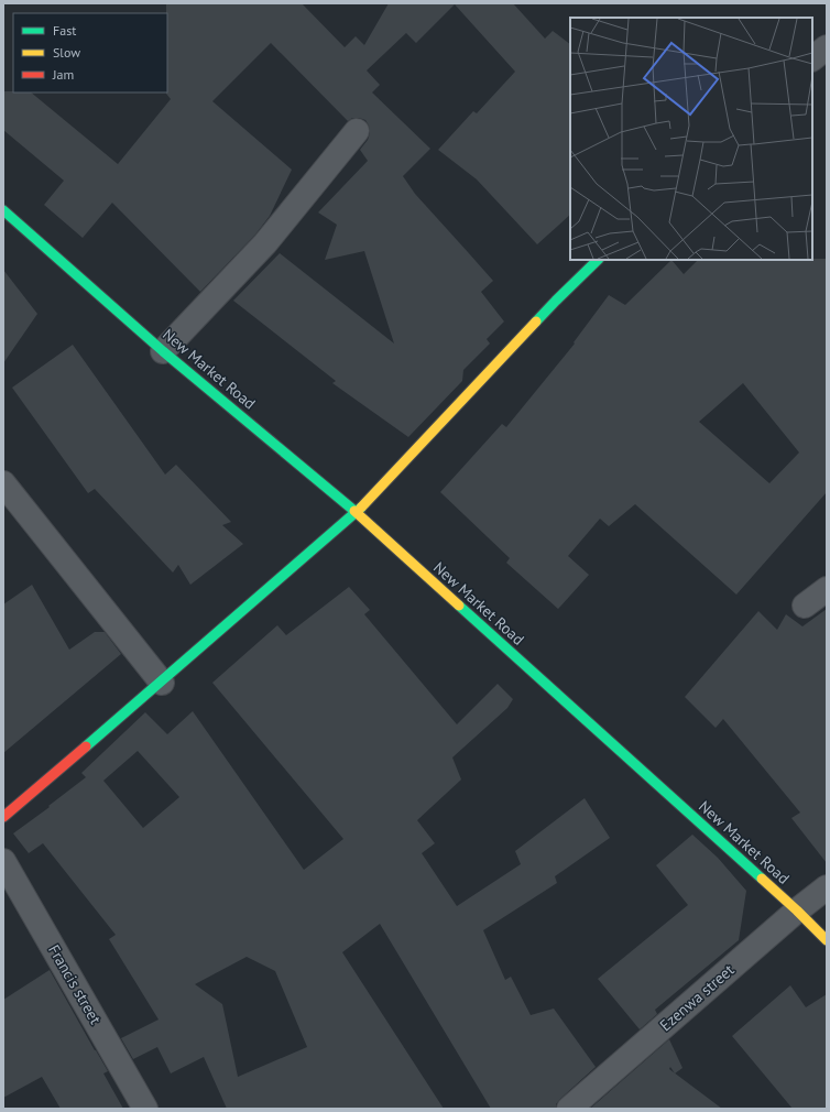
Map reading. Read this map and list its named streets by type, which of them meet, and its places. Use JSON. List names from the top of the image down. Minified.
{"streets":{"street":["New Market Road","Francis street","Ezenwa street"]},"crossings":[["New Market Road","Ezenwa street"]],"legend":["Fast","Slow","Jam"]}
